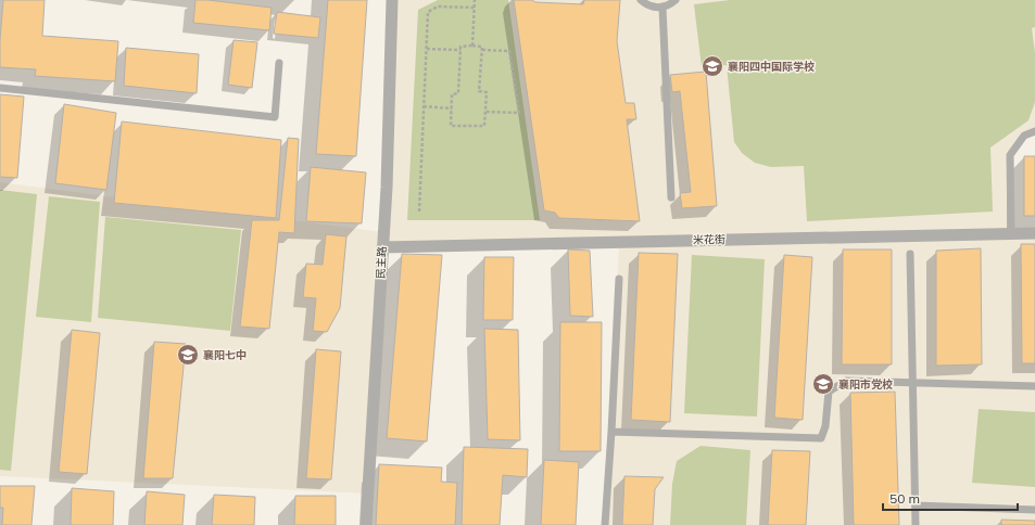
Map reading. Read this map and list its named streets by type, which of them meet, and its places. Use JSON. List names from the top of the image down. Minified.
{"streets":{"street":["米花街","民主路"]},"crossings":[["米花街","民主路"]],"places":{"school or university":["襄阳四中国际学校","襄阳七中","襄阳市党校"]},"scale_bar":"50 m"}
